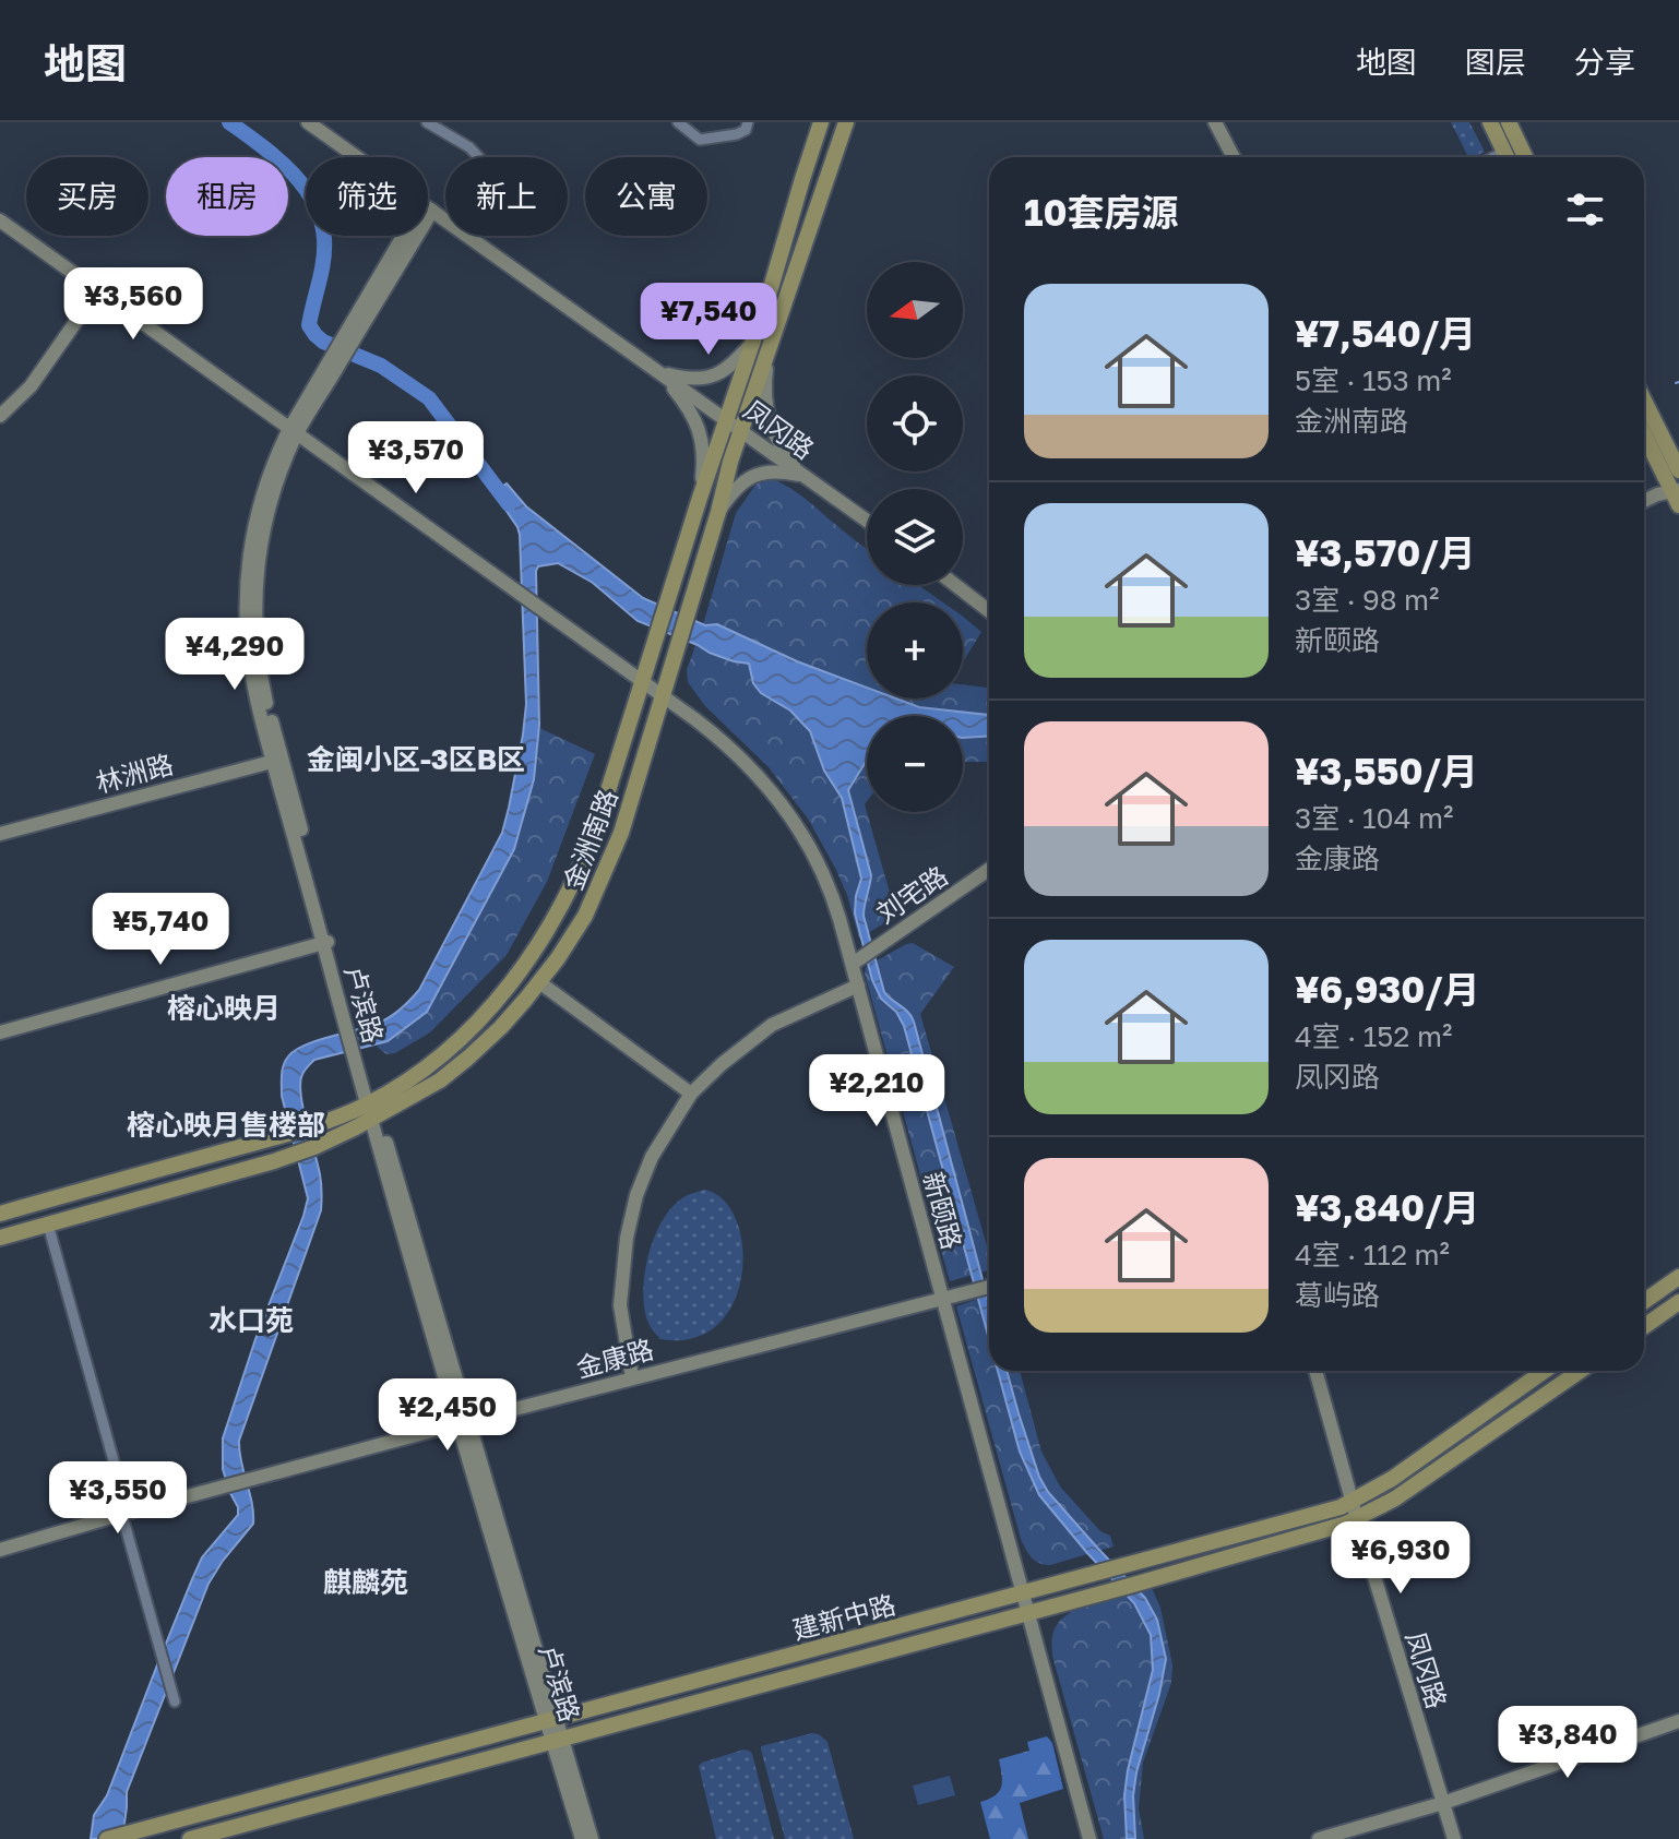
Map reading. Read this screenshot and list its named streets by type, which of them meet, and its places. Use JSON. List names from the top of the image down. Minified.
{"streets":{"main road":["金洲南路","建新中路"],"street":["凤冈路","林洲路","刘宅路","卢滨路","新颐路","金康路"]},"crossings":[["凤冈路","金洲南路"],["凤冈路","建新中路"],["林洲路","卢滨路"],["金洲南路","卢滨路"],["金洲南路","新颐路"],["刘宅路","新颐路"],["卢滨路","新颐路"],["卢滨路","金康路"],["卢滨路","建新中路"],["新颐路","金康路"],["新颐路","建新中路"]],"districts":["金闽小区-3区B区","榕心映月","榕心映月售楼部","水口苑","麒麟苑"],"north":"left","page":{"header":"地图","nav":["地图","图层","分享"],"chip":["买房","租房","筛选","新上","公寓"],"heading":"10套房源","map_buttons":["+","−"],"list":[{"name":"¥7,540/月","note":"5室 · 153 m² · 金洲南路"},{"name":"¥3,570/月","note":"3室 · 98 m² · 新颐路"},{"name":"¥3,550/月","note":"3室 · 104 m² · 金康路"},{"name":"¥6,930/月","note":"4室 · 152 m² · 凤冈路"},{"name":"¥3,840/月","note":"4室 · 112 m² · 葛屿路"}],"price":["¥3,560","¥7,540","¥3,570","¥4,290","¥5,740","¥2,210","¥2,450","¥3,550","¥6,930","¥3,840"]}}
